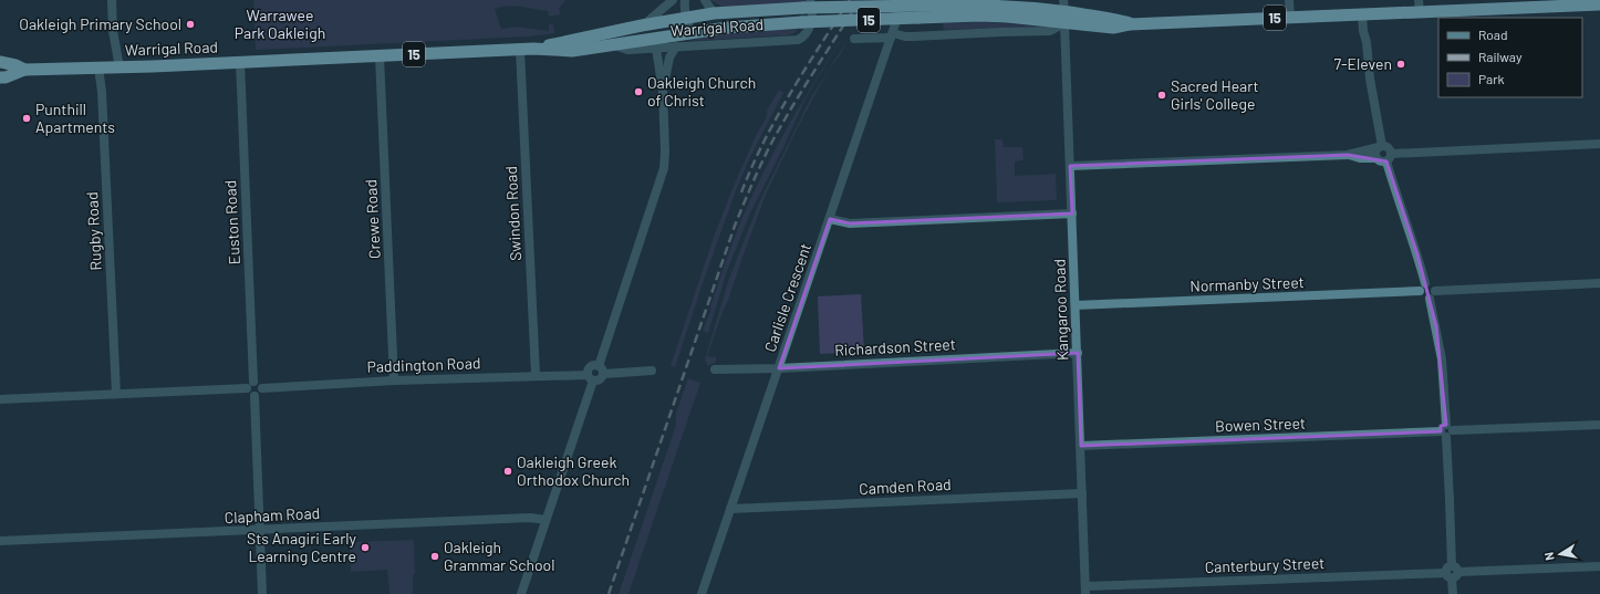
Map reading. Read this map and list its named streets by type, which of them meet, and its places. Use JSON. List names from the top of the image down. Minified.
{"streets":{"highway":["15","Warrigal Road"],"street":["Swindon Road","Crewe Road","Euston Road","Rugby Road","Normanby Street","Carlisle Crescent","Kangaroo Road","Richardson Street","Paddington Road","Bowen Street","Camden Road","Clapham Road","Canterbury Street"]},"crossings":[["Warrigal Road","Swindon Road"],["Warrigal Road","Crewe Road"],["Warrigal Road","Euston Road"],["Warrigal Road","Rugby Road"],["Warrigal Road","Carlisle Crescent"],["Warrigal Road","Kangaroo Road"],["Swindon Road","Paddington Road"],["Crewe Road","Paddington Road"],["Euston Road","Paddington Road"],["Normanby Street","Kangaroo Road"],["Carlisle Crescent","Richardson Street"],["Carlisle Crescent","Camden Road"],["Kangaroo Road","Richardson Street"],["Kangaroo Road","Bowen Street"],["Kangaroo Road","Camden Road"],["Kangaroo Road","Canterbury Street"]],"parks":["Warrawee Park Oakleigh"],"places":["Oakleigh Primary School","7-Eleven","Oakleigh Church of Christ","Sacred Heart Girls' College","Punthill Apartments","Oakleigh Greek Orthodox Church","Sts Anagiri Early Learning Centre","Oakleigh Grammar School"],"legend":["Road","Railway","Park"],"north":"left"}
